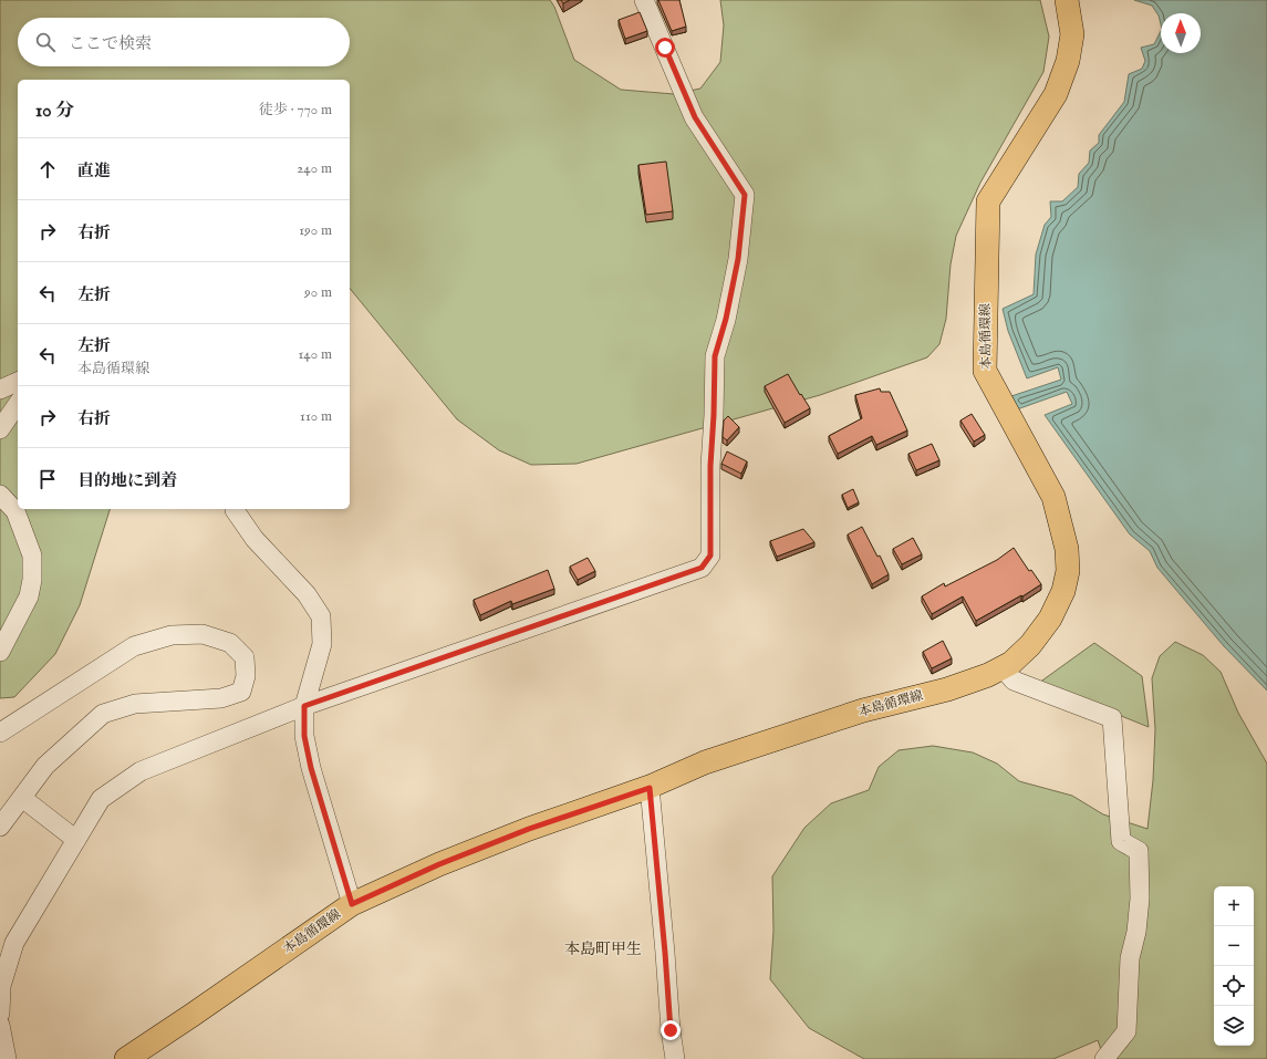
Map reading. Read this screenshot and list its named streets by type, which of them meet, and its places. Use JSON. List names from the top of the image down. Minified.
{"streets":{"main road":["本島循環線"]},"districts":["本島町甲生"],"north":"top","page":{"search":"ここで検索","heading":["10 分","徒歩 · 770 m"],"list":[["直進","240 m"],["右折","190 m"],["左折","90 m"],["左折","本島循環線","140 m"],["右折","110 m"],"目的地に到着"],"map_buttons":["+","−"]}}
